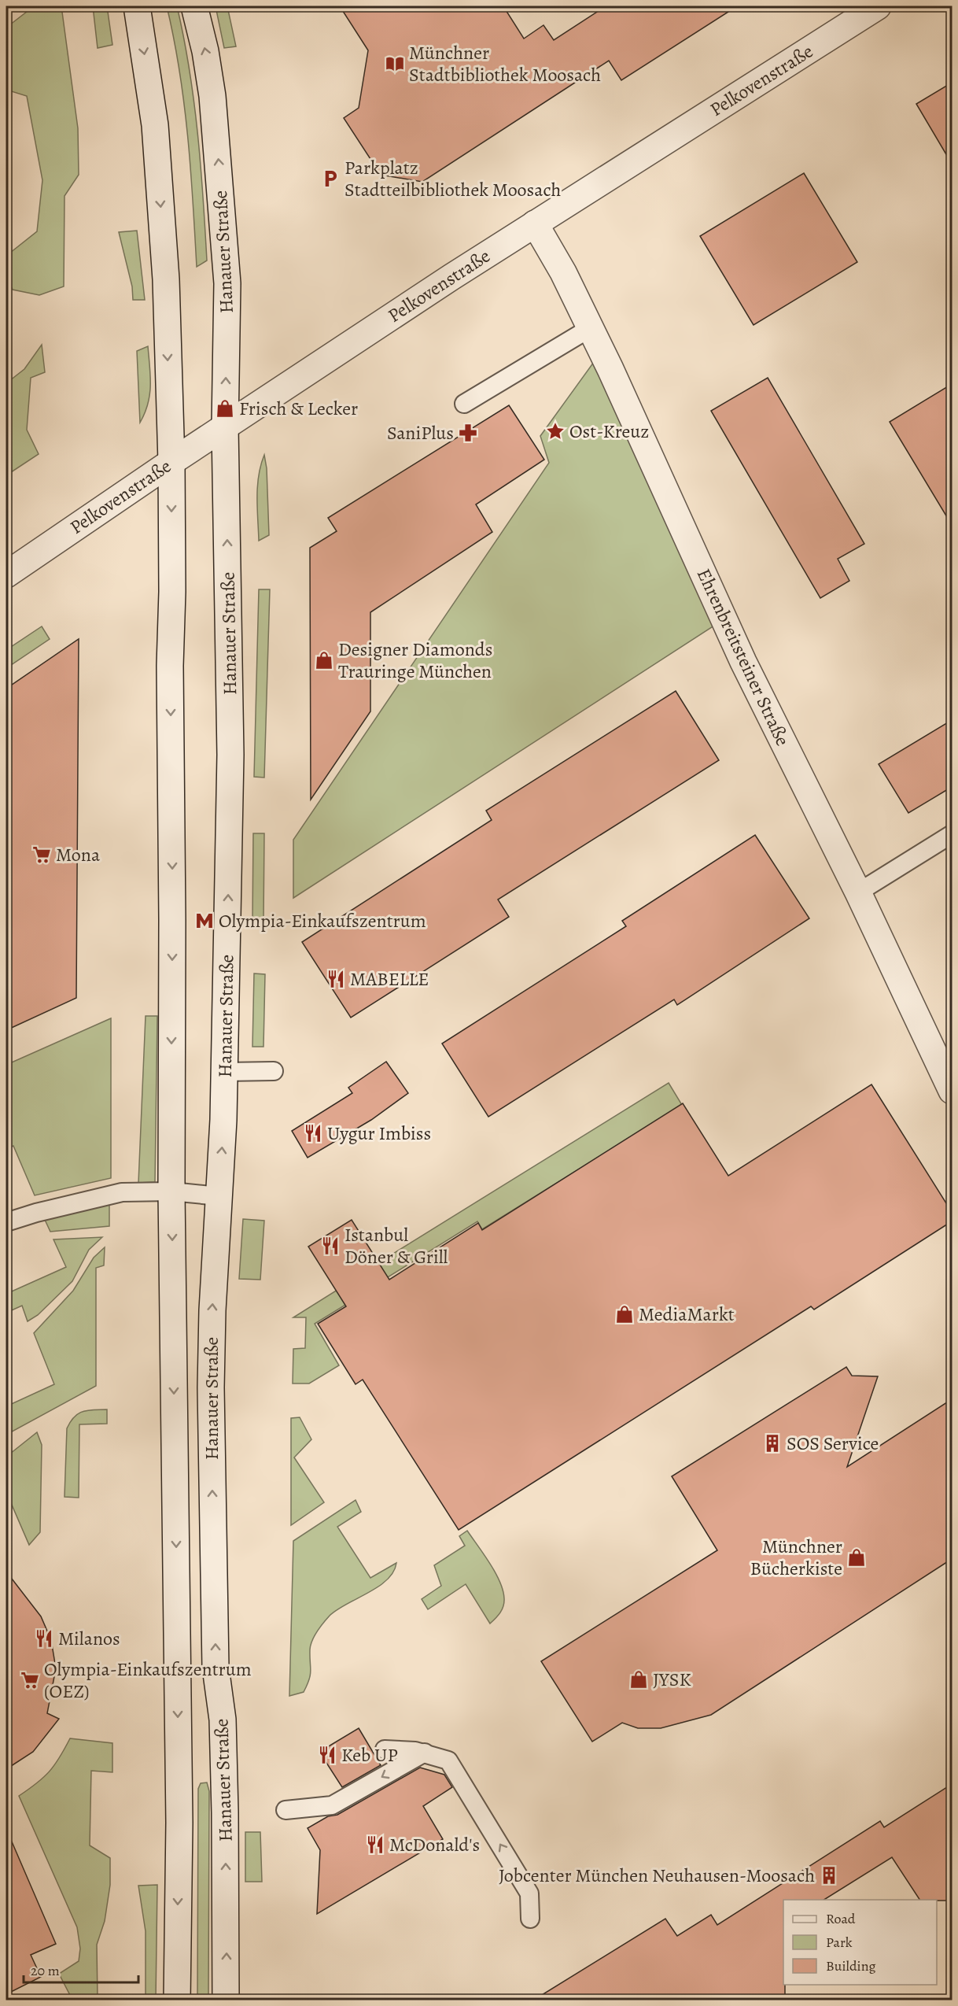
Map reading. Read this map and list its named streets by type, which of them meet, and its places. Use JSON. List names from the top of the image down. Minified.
{"streets":{"main road":["Pelkovenstraße","Hanauer Straße","Ehrenbreitsteiner Straße"]},"crossings":[["Pelkovenstraße","Hanauer Straße"],["Pelkovenstraße","Ehrenbreitsteiner Straße"]],"places":{"library":["Münchner Stadtbibliothek Moosach"],"parking":["Parkplatz Stadtteilbibliothek Moosach"],"shop":["Frisch & Lecker","Designer Diamonds Trauringe München","MediaMarkt","Münchner Bücherkiste","JYSK"],"place":["Ost-Kreuz"],"pharmacy":["SaniPlus"],"supermarket":["Mona","Olympia-Einkaufszentrum (OEZ)"],"metro station":["Olympia-Einkaufszentrum"],"restaurant":["MABELLE","Uygur Imbiss","Istanbul Döner & Grill","Milanos","Keb UP","McDonald's"],"building":["SOS Service","Jobcenter München Neuhausen-Moosach"]},"legend":["Road","Park","Building"],"scale_bar":"20 m"}
